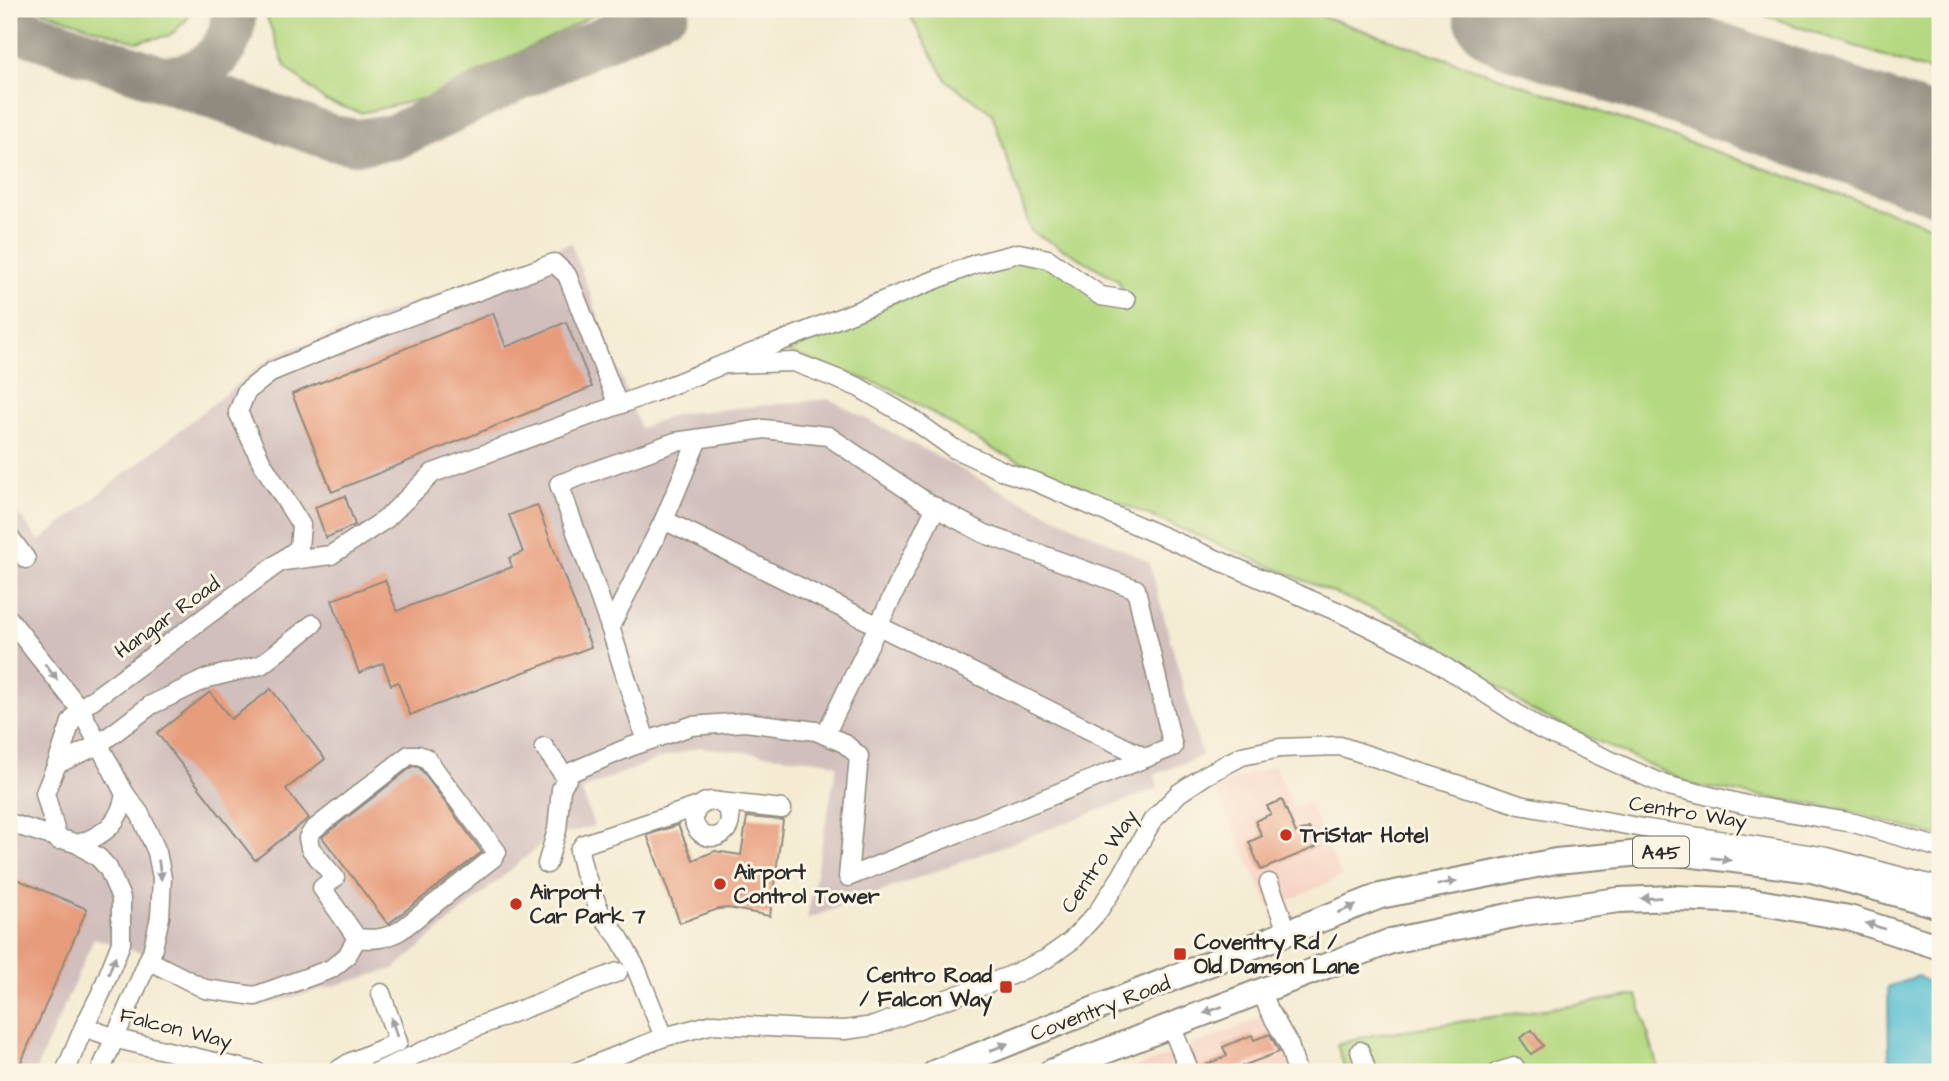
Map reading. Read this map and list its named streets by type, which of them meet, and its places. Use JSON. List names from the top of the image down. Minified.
{"streets":{"highway":["A45","Coventry Road"],"street":["Hangar Road","Centro Way","Falcon Way"]},"places":{"other":["TriStar Hotel","Airport Control Tower","Airport Car Park 7"],"transit":["Coventry Rd / Old Damson Lane","Centro Road / Falcon Way"]}}
